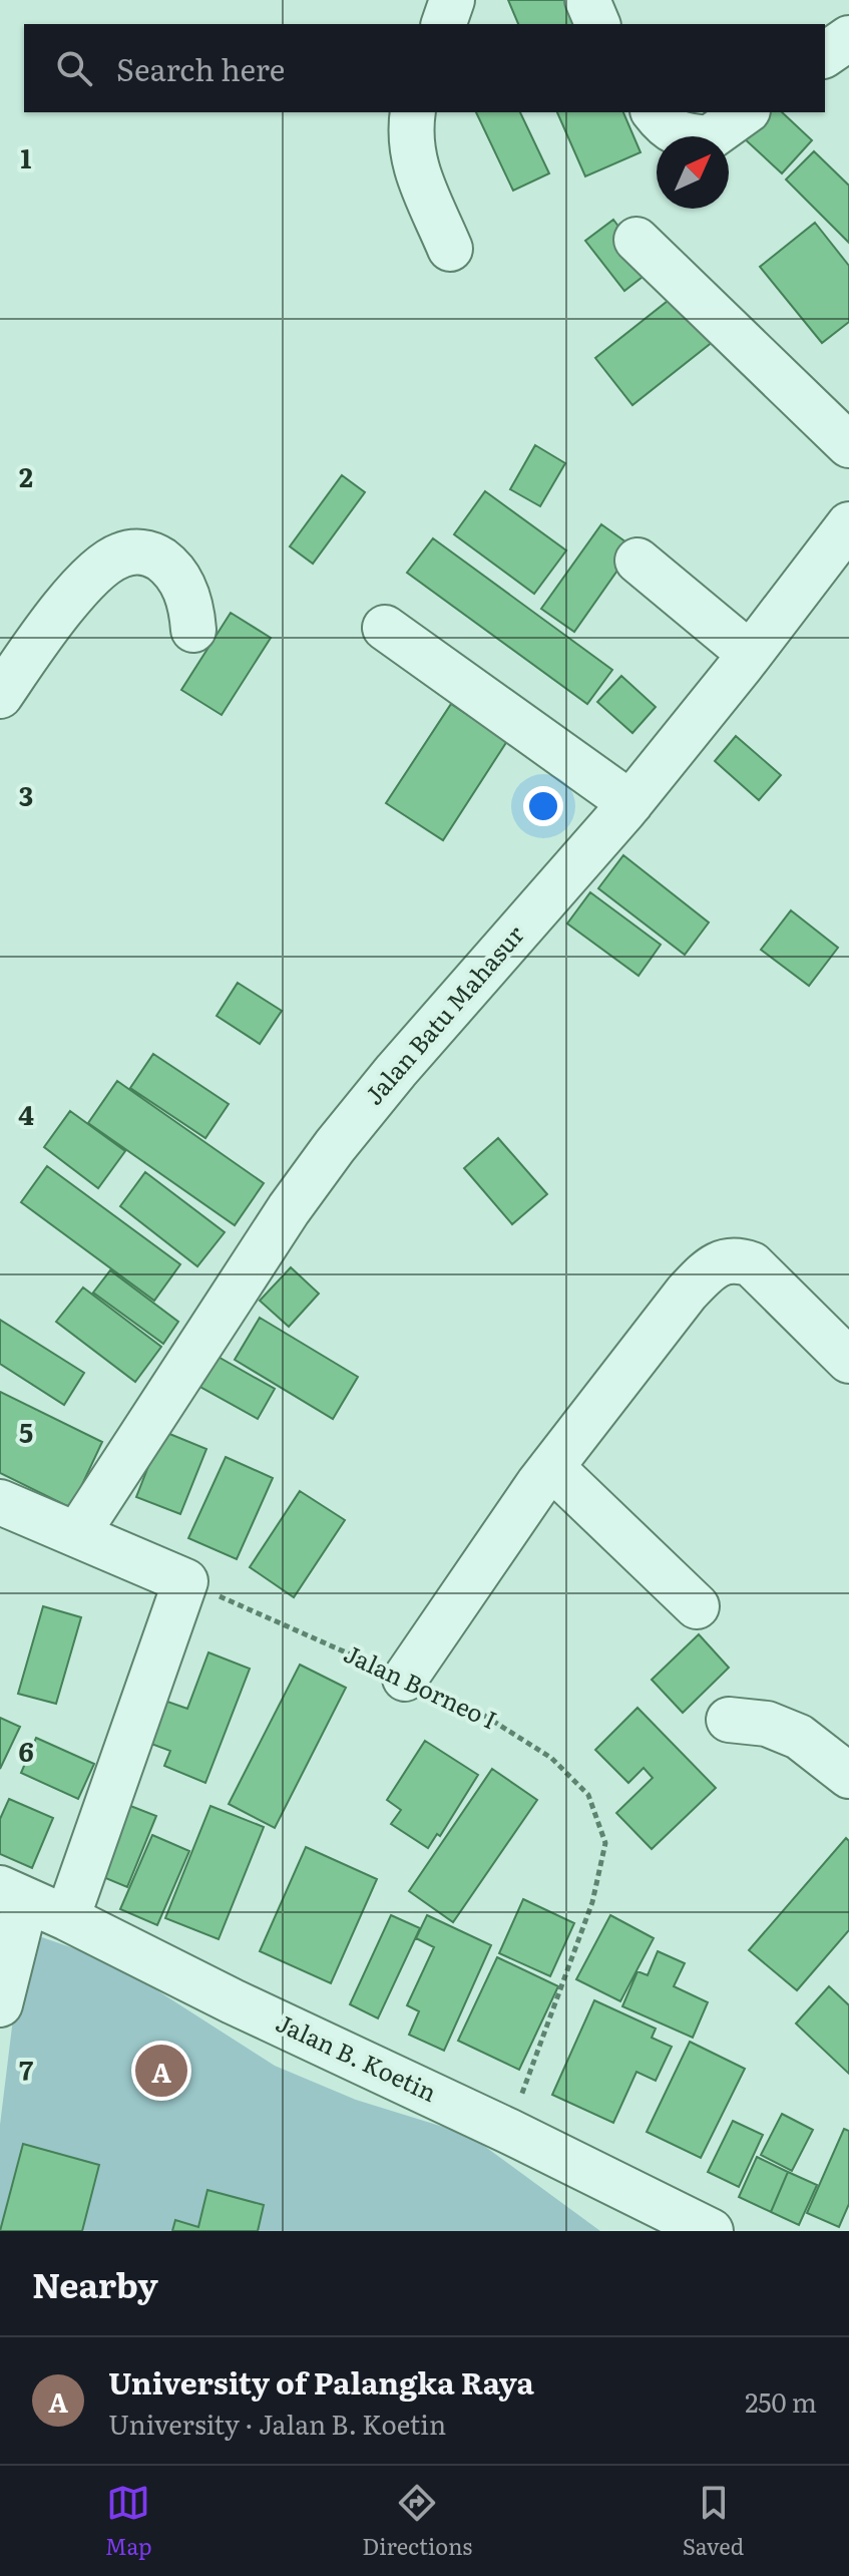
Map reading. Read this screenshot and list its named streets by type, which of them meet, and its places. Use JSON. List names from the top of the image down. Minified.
{"streets":{"street":["Jalan Batu Mahasur","Jalan B. Koetin"],"path":["Jalan Borneo I"]},"crossings":[["Jalan Borneo I","Jalan B. Koetin"]],"north":"top right","page":{"search":"Search here","pins":"A","heading":"Nearby","list":[{"mark":"A","name":"University of Palangka Raya","note":"University · Jalan B. Koetin","value":"250 m"}],"nav":["Map","Directions","Saved"]},"grid":{"rows":["1","2","3","4","5","6","7"]}}
